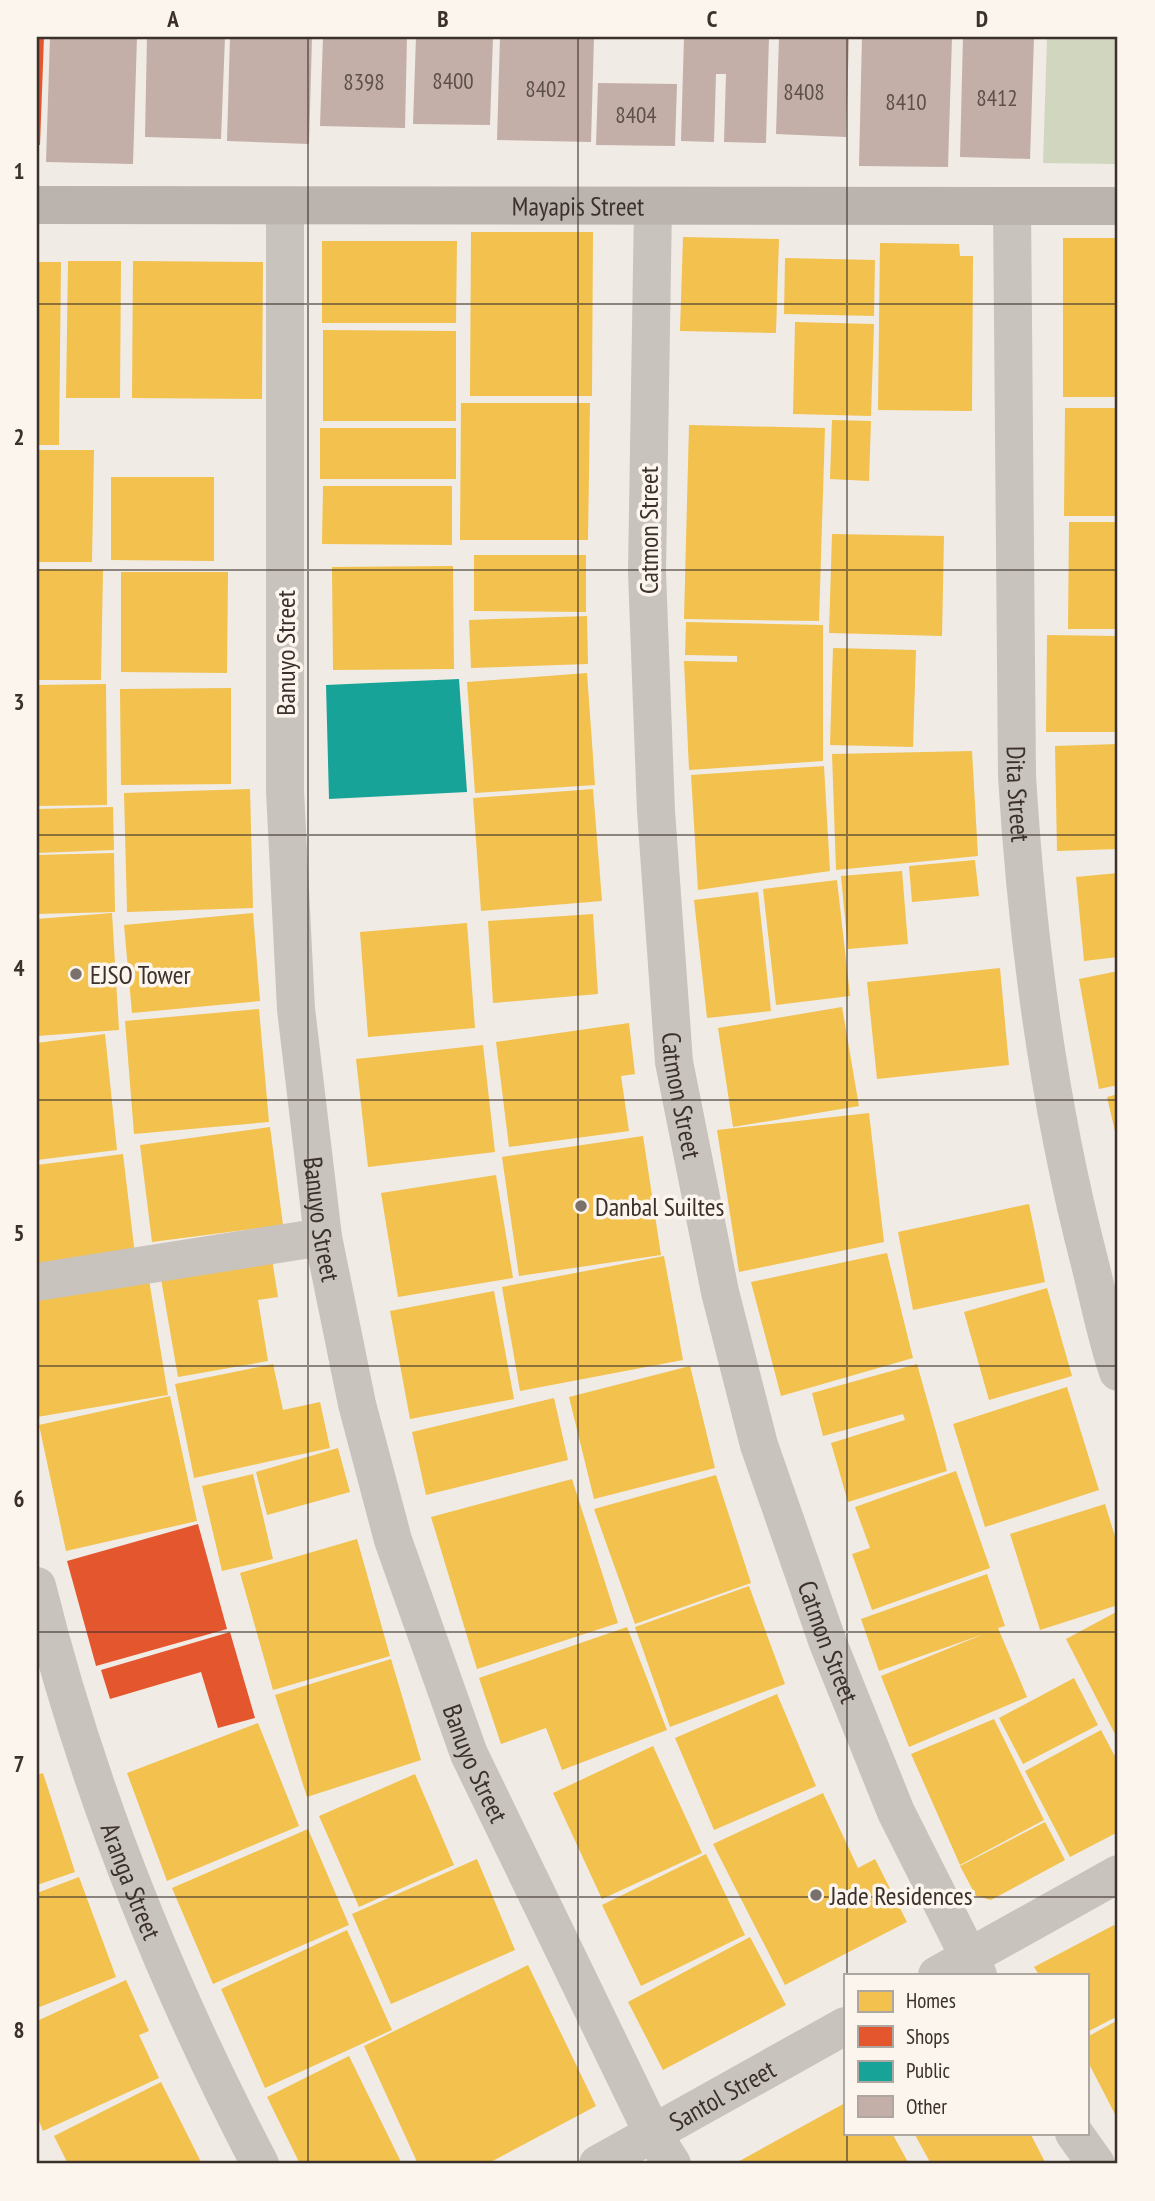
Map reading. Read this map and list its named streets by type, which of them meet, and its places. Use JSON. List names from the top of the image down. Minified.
{"streets":{"street":["Mayapis Street","Catmon Street","Banuyo Street","Dita Street","Aranga Street","Santol Street"]},"crossings":[["Mayapis Street","Catmon Street"],["Mayapis Street","Banuyo Street"],["Mayapis Street","Dita Street"],["Banuyo Street","Santol Street"]],"places":["EJSO Tower","Danbal Suiltes","Jade Residences"],"house_numbers":["8400","8398","8402","8408","8412","8410","8404"],"legend":["Homes","Shops","Public","Other"],"grid":{"columns":["A","B","C","D"],"rows":["1","2","3","4","5","6","7","8"]}}
